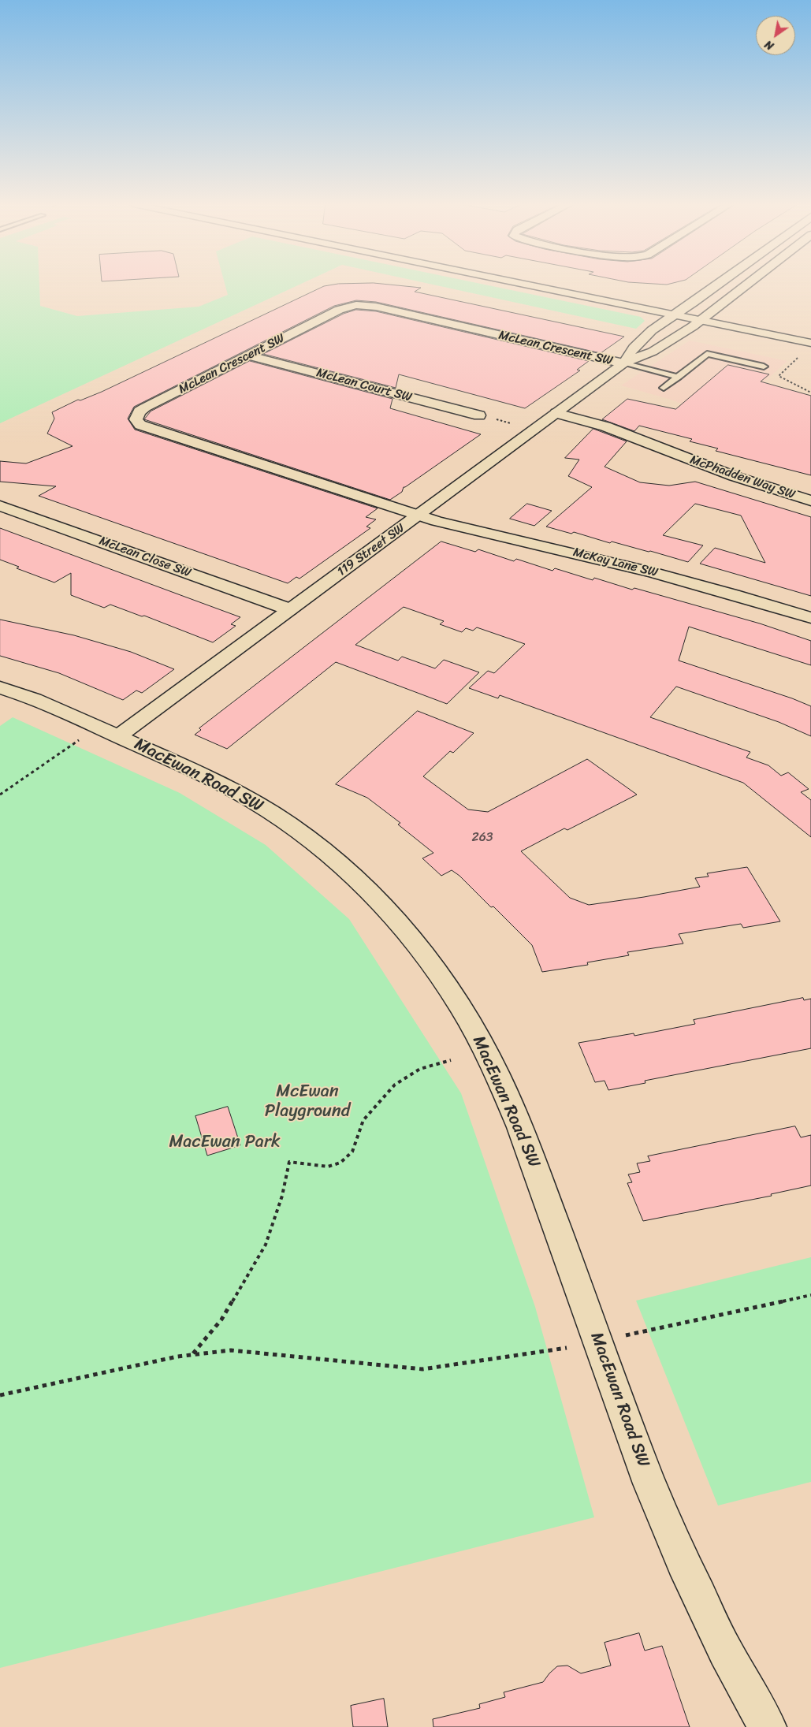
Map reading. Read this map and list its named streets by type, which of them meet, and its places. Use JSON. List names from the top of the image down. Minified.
{"streets":{"street":["McLean Crescent SW","McLean Court SW","McPhadden Way SW","119 Street SW","McLean Close SW","McKay Lane SW","MacEwan Road SW"]},"crossings":[["McLean Crescent SW","McLean Court SW"],["McLean Crescent SW","119 Street SW"],["McLean Crescent SW","McKay Lane SW"],["McPhadden Way SW","119 Street SW"],["119 Street SW","McLean Close SW"],["119 Street SW","McKay Lane SW"],["119 Street SW","MacEwan Road SW"]],"parks":["McEwan Playground","MacEwan Park"],"house_numbers":["263"],"north":"bottom left"}
